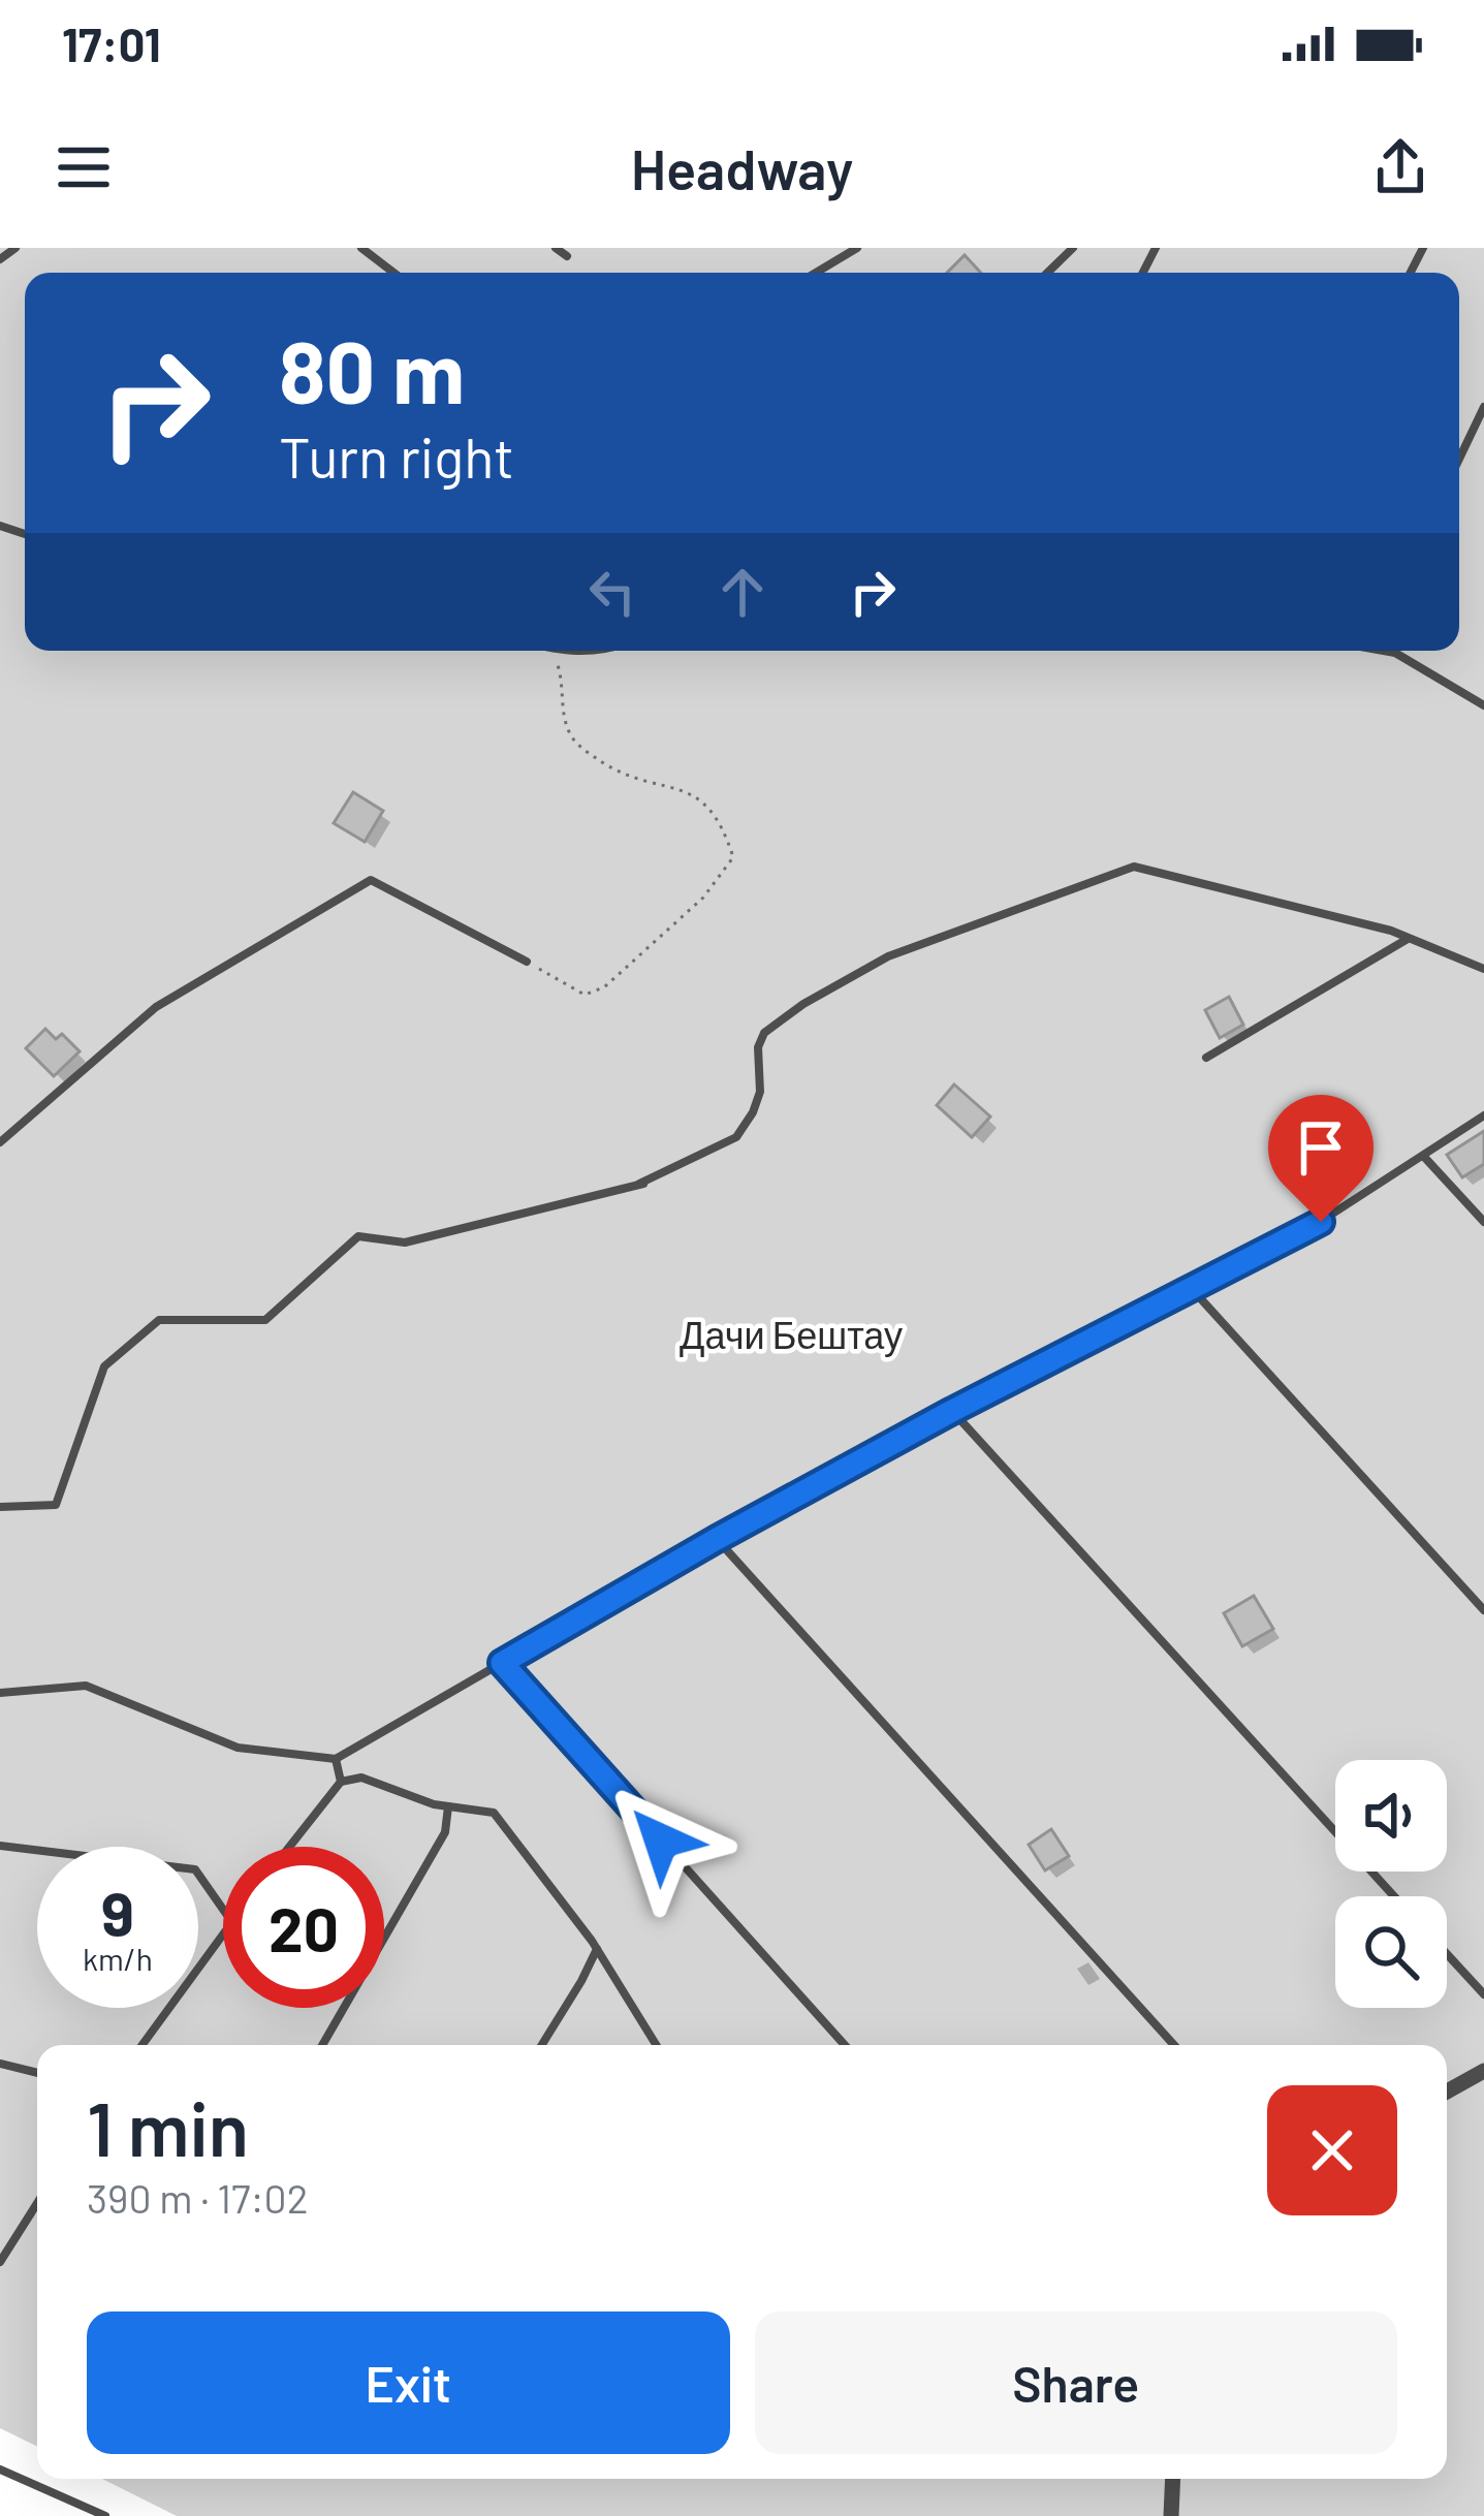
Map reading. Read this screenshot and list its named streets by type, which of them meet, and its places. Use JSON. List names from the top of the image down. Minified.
{"parks":["Дачи Бештау"],"page":{"status":"17:01","header":"Headway","turn":["80 m","Turn right"],"speed":"9 km/h","limit":"20","heading":["1 min","390 m · 17:02"],"buttons":["Exit","Share"]}}
